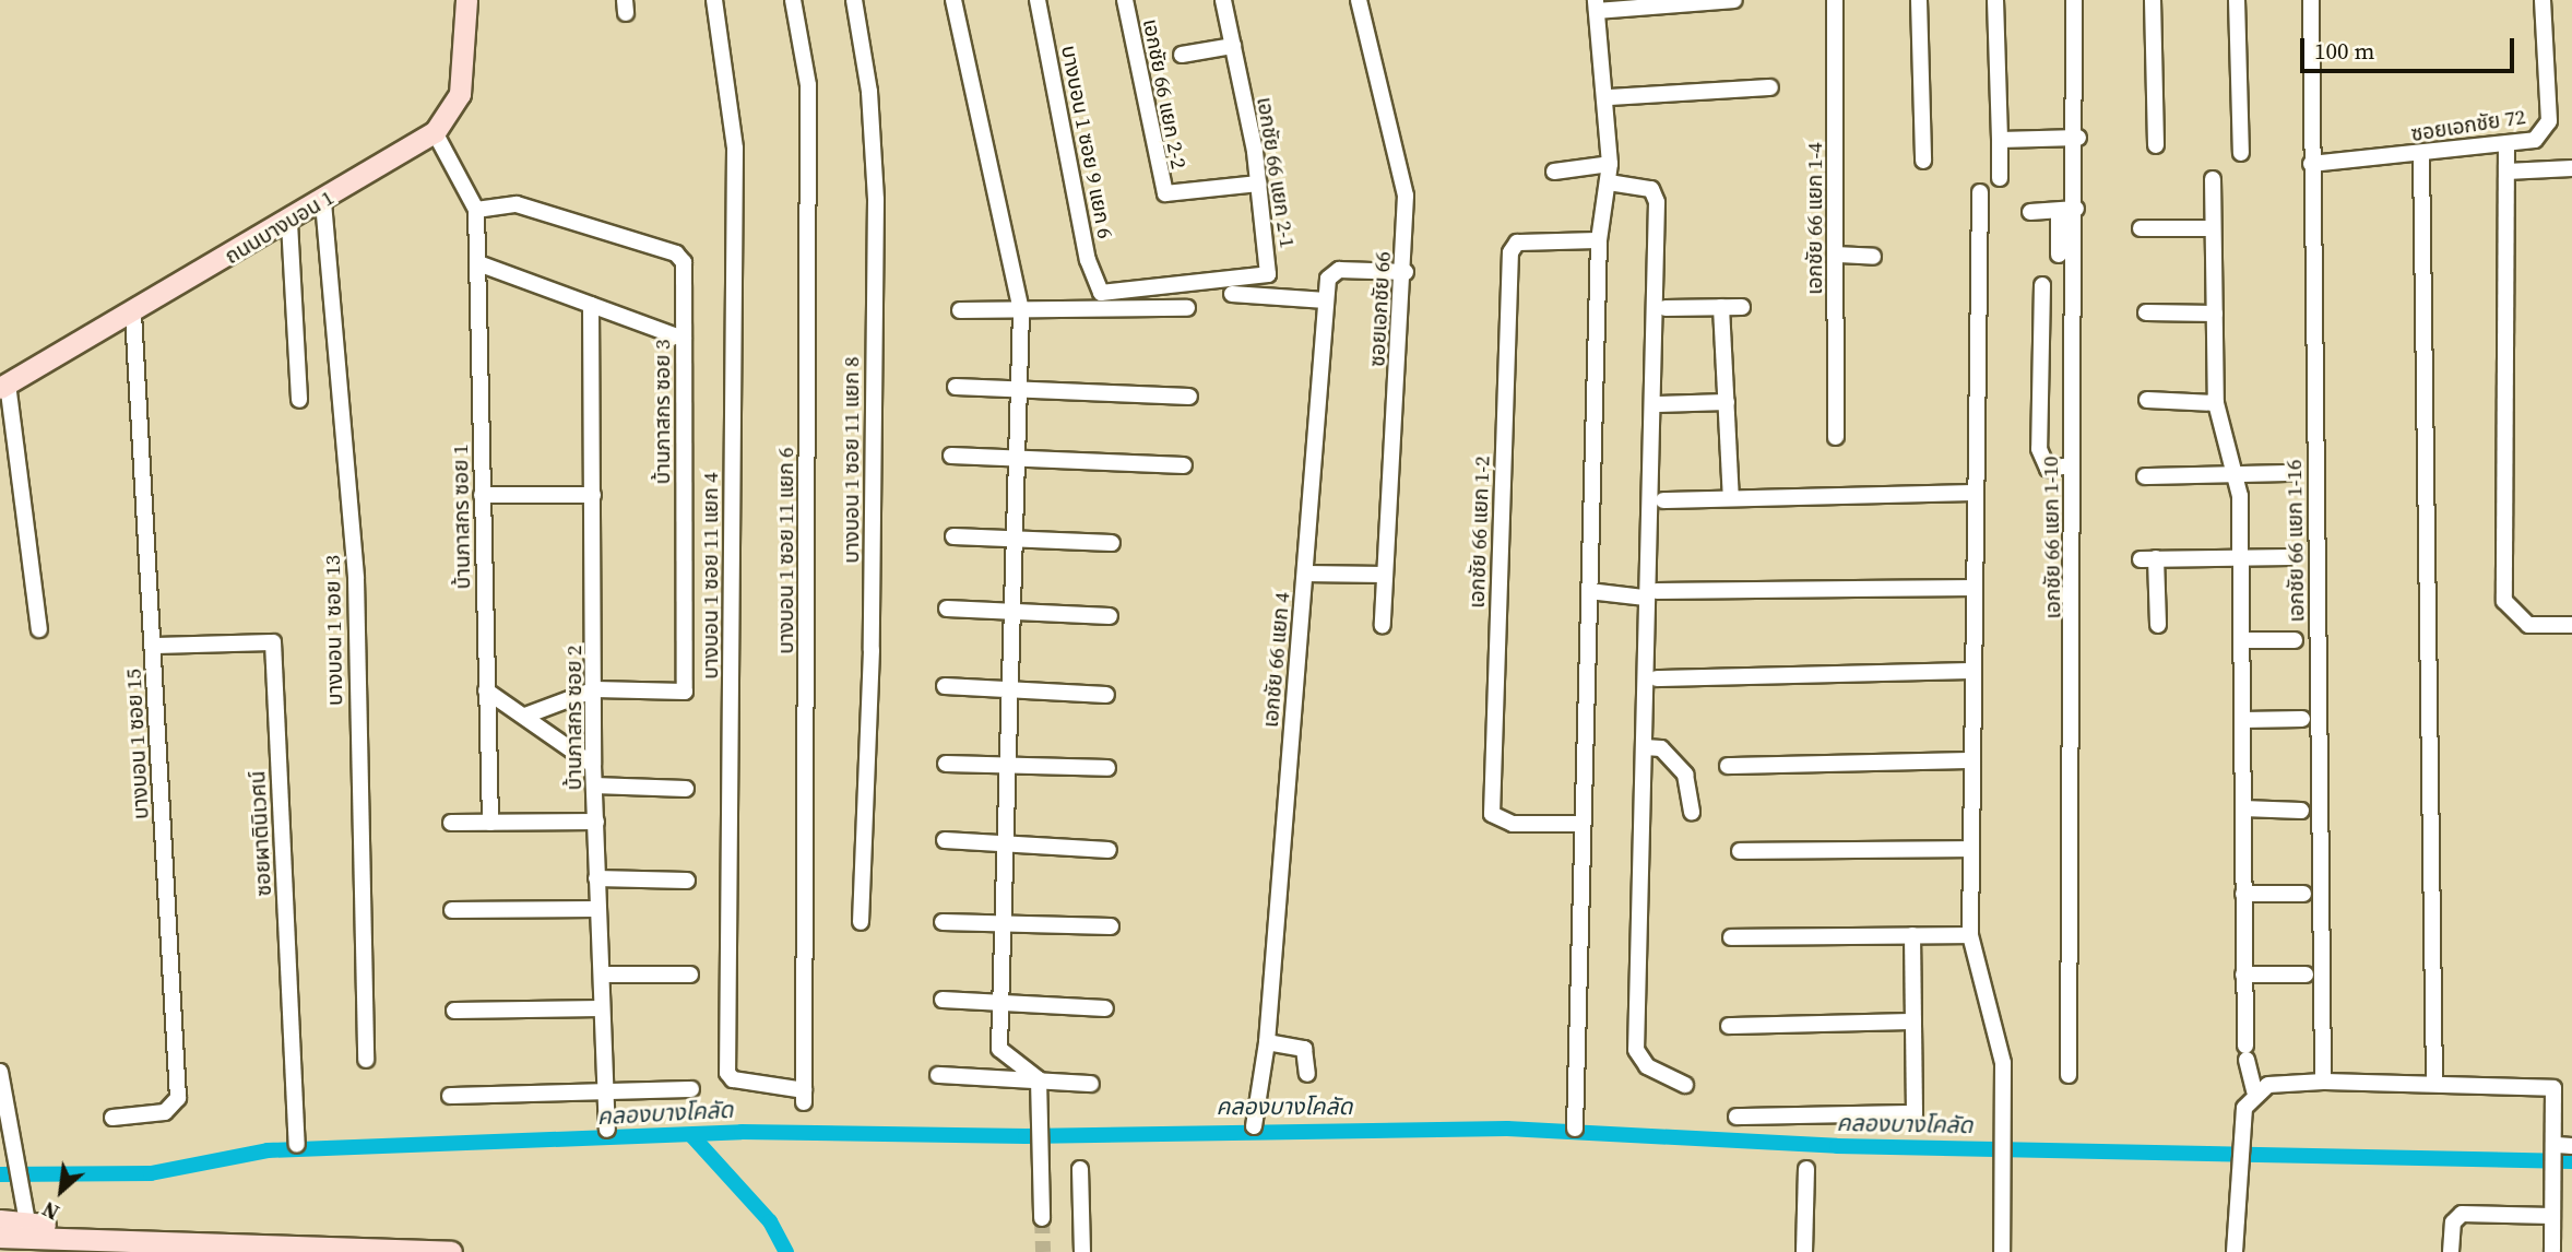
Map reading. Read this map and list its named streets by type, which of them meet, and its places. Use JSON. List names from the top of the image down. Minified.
{"streets":{"main road":["ถนนบางบอน 1"],"street":["เอกชัย 66 แยก 2-2","ซอยเอกชัย 72","บางบอน 1 ซอย 9 แยก 6","เอกชัย 66 แยก 2-1","เอกชัย 66 แยก 1-4","ซอยเอกชัย 66","บ้านภาสกร ซอย 3","บางบอน 1 ซอย 11 แยก 8","บ้านภาสกร ซอย 1","เอกชัย 66 แยก 1-2","เอกชัย 66 แยก 1-10","เอกชัย 66 แยก 1-16","บางบอน 1 ซอย 11 แยก 6","บางบอน 1 ซอย 11 แยก 4","บางบอน 1 ซอย 13","เอกชัย 66 แยก 4","บ้านภาสกร ซอย 2","บางบอน 1 ซอย 15","ซอยผาตินิเวศน์"]},"crossings":[["เอกชัย 66 แยก 2-2","เอกชัย 66 แยก 2-1"],["ซอยเอกชัย 72","เอกชัย 66 แยก 1-16"],["บางบอน 1 ซอย 9 แยก 6","เอกชัย 66 แยก 2-1"],["ถนนบางบอน 1","บางบอน 1 ซอย 13"],["ถนนบางบอน 1","บางบอน 1 ซอย 15"],["ซอยเอกชัย 66","เอกชัย 66 แยก 4"],["บ้านภาสกร ซอย 3","บ้านภาสกร ซอย 1"],["บ้านภาสกร ซอย 3","บ้านภาสกร ซอย 2"],["บางบอน 1 ซอย 11 แยก 6","บางบอน 1 ซอย 11 แยก 4"],["บางบอน 1 ซอย 15","ซอยผาตินิเวศน์"]],"water":["คลองบางโคลัด"],"scale_bar":"100 m","north":"bottom left"}
